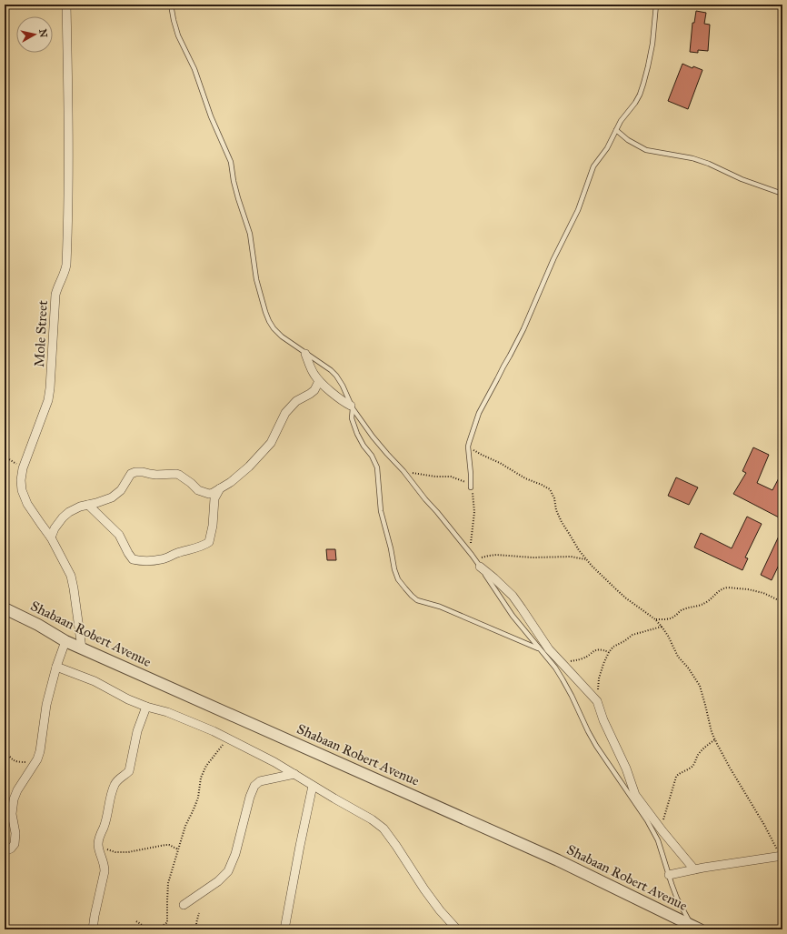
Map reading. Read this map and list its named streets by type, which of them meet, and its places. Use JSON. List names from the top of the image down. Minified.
{"streets":{"street":["Mole Street","Shabaan Robert Avenue"]},"crossings":[["Mole Street","Shabaan Robert Avenue"]],"north":"right"}
